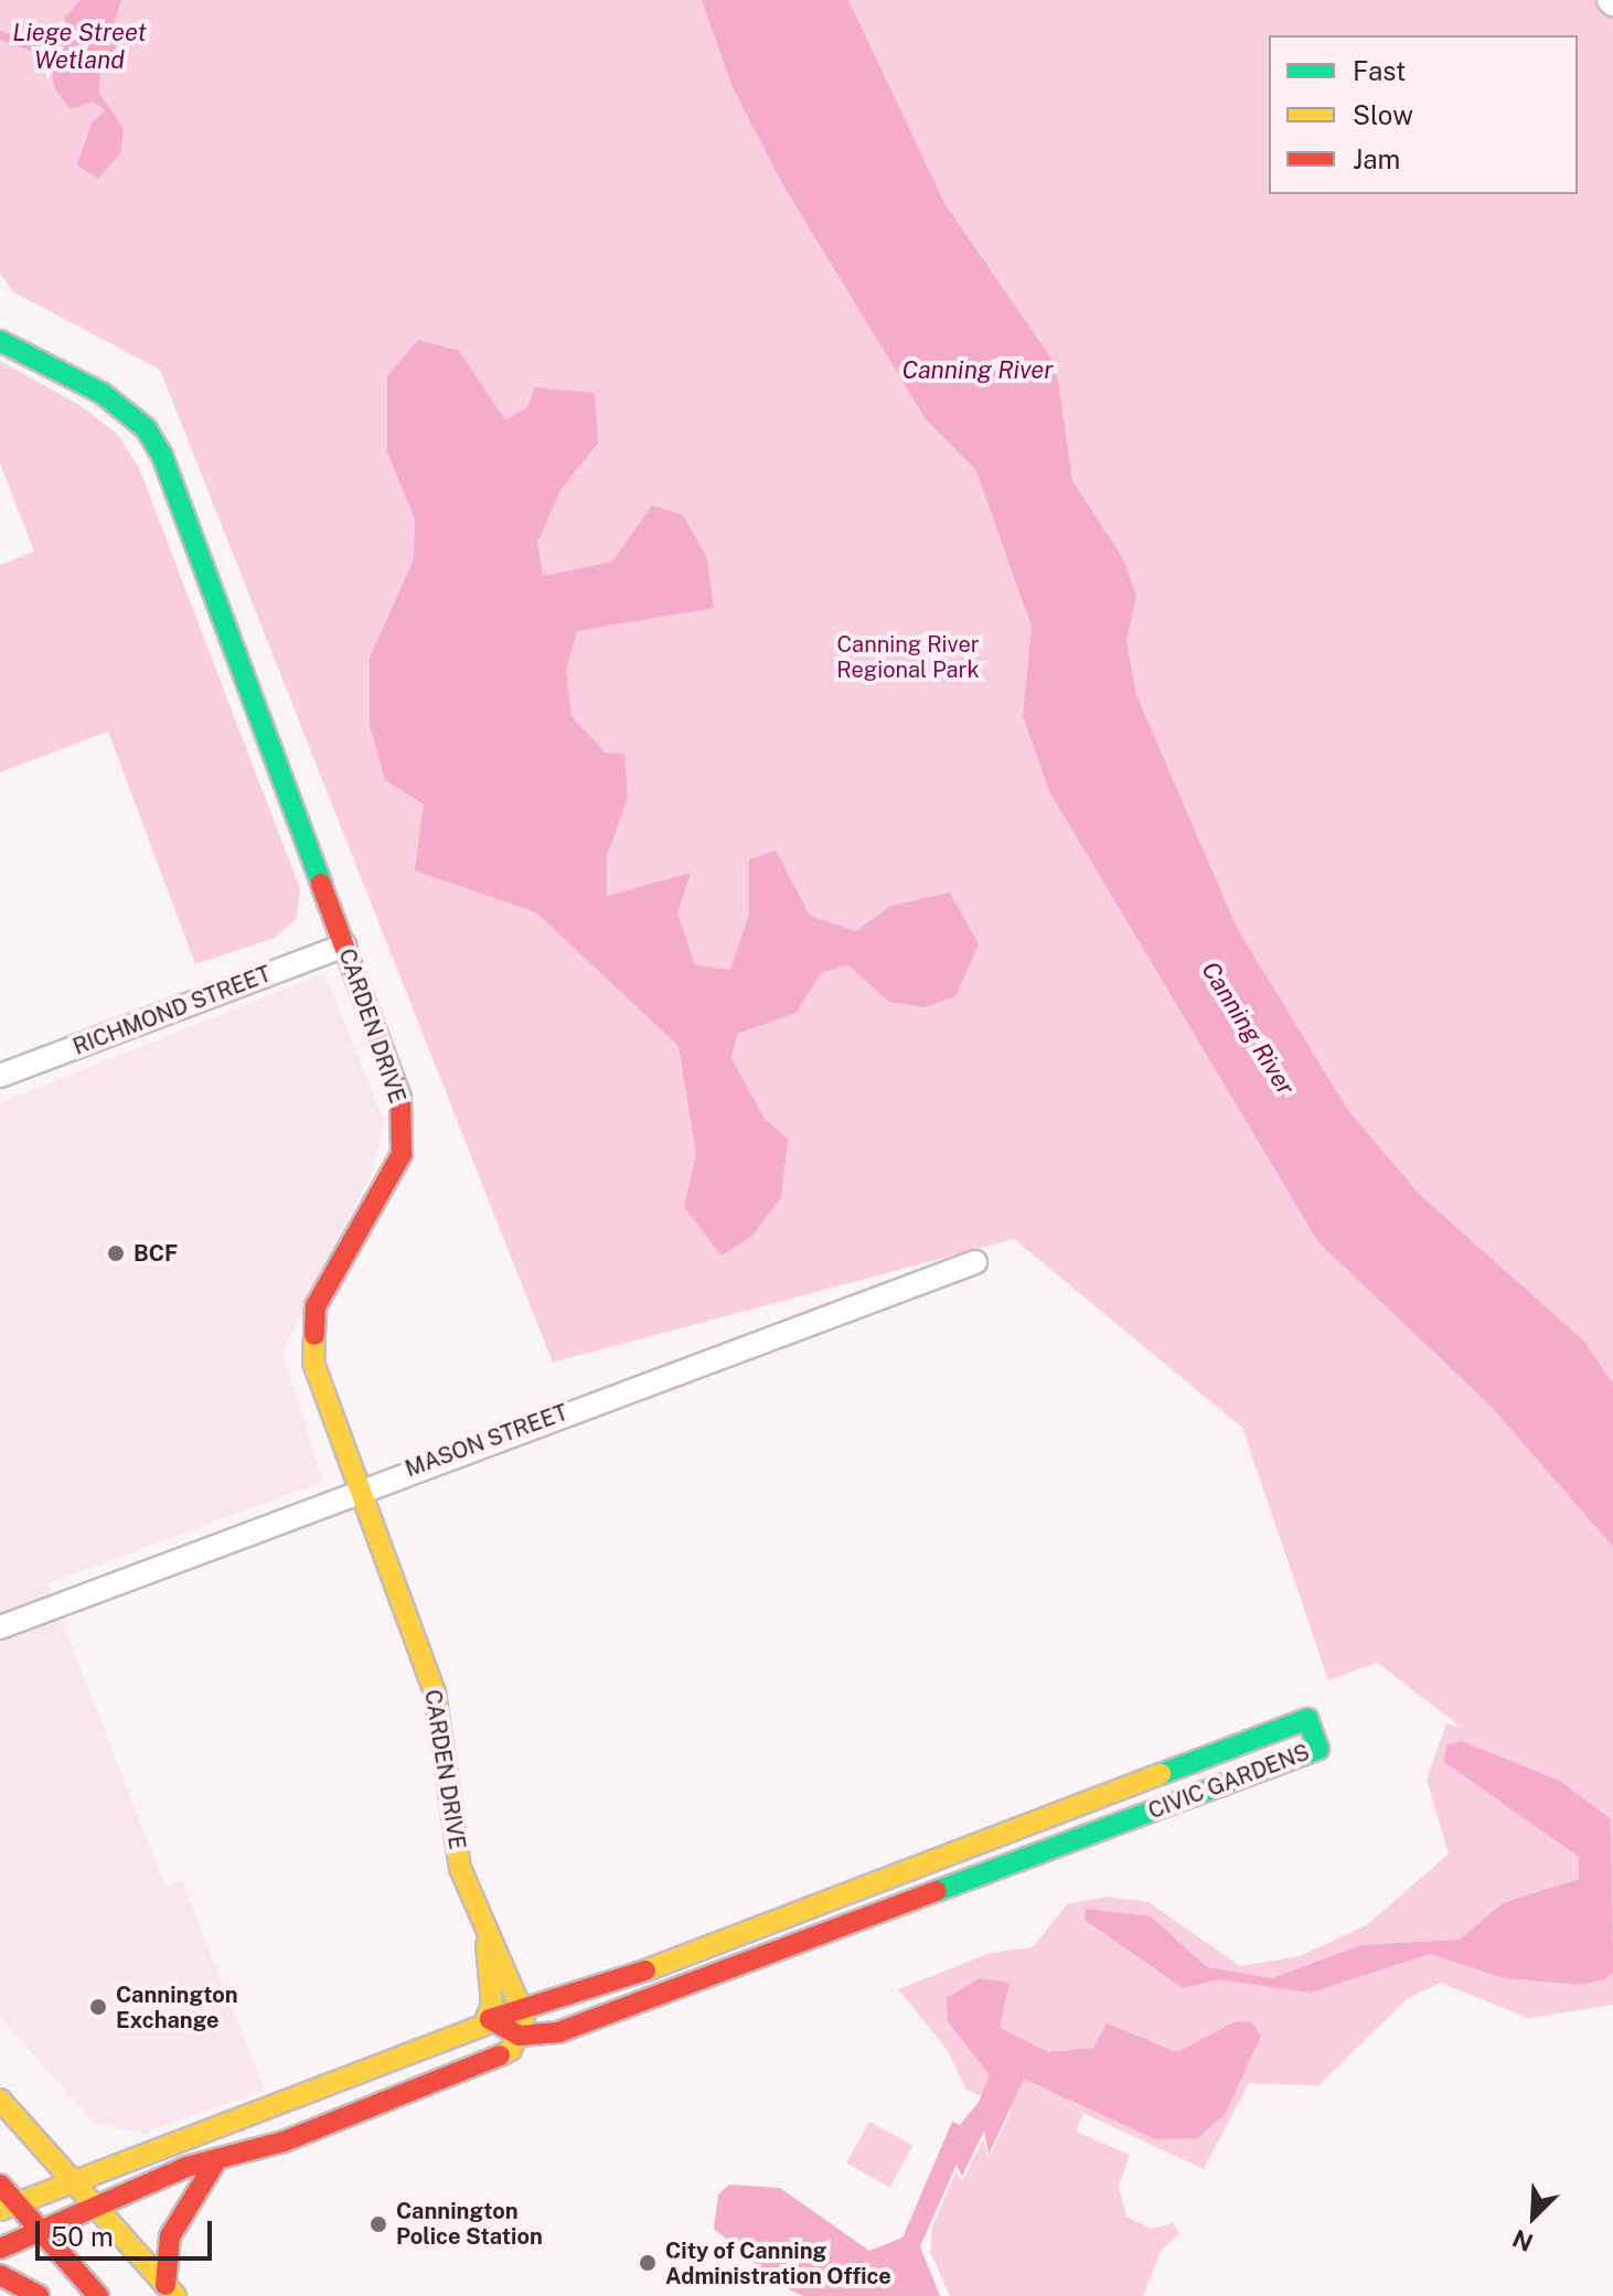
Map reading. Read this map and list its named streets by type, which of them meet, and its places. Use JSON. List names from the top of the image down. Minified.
{"streets":{"main road":["CARDEN DRIVE","CIVIC GARDENS"],"street":["RICHMOND STREET","MASON STREET"]},"crossings":[["RICHMOND STREET","CARDEN DRIVE"],["CARDEN DRIVE","MASON STREET"],["CARDEN DRIVE","CIVIC GARDENS"]],"water":["Liege Street Wetland","Canning River"],"parks":["Canning River Regional Park"],"places":["BCF","Cannington Exchange","Cannington Police Station","City of Canning Administration Office"],"legend":["Fast","Slow","Jam"],"scale_bar":"50 m","north":"bottom left"}
